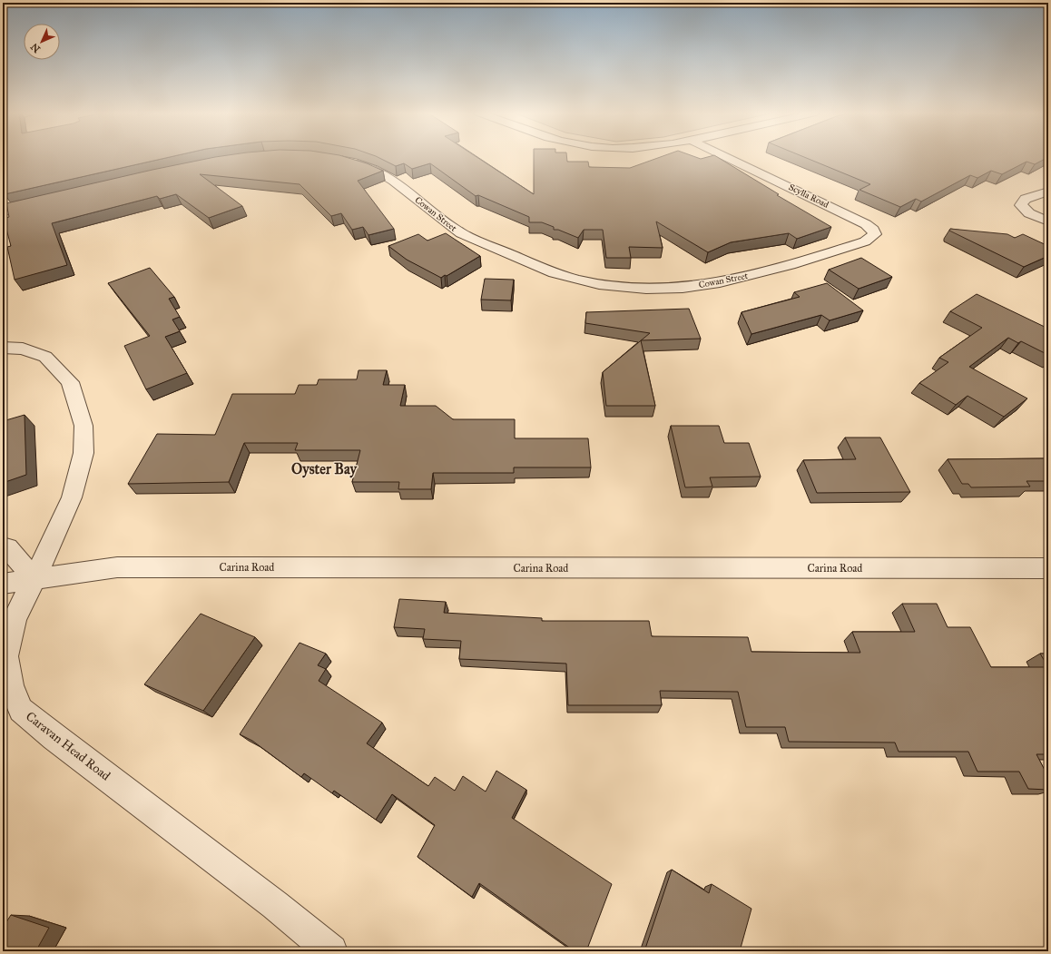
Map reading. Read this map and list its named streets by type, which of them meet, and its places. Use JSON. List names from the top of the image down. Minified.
{"streets":{"street":["Scylla Road","Cowan Street","Carina Road","Caravan Head Road"]},"crossings":[["Scylla Road","Cowan Street"],["Carina Road","Caravan Head Road"]],"districts":["Oyster Bay"],"north":"bottom left"}
